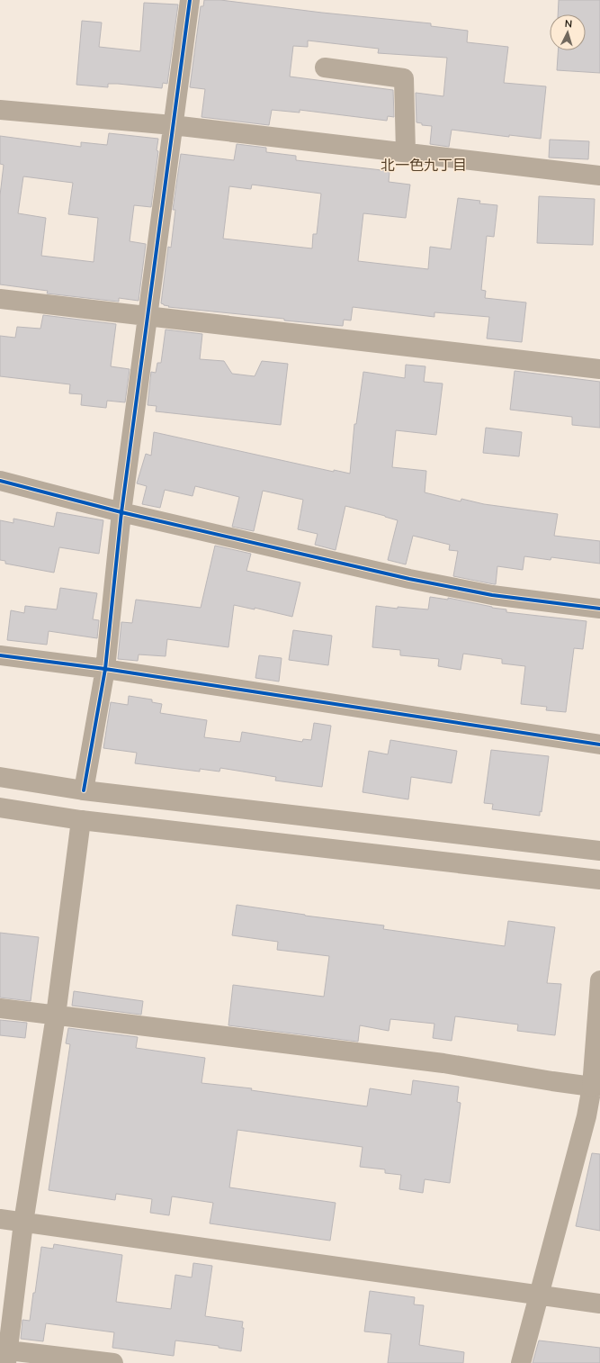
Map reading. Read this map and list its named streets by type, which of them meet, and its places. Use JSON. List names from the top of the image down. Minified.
{"districts":["北一色九丁目"],"north":"top"}
